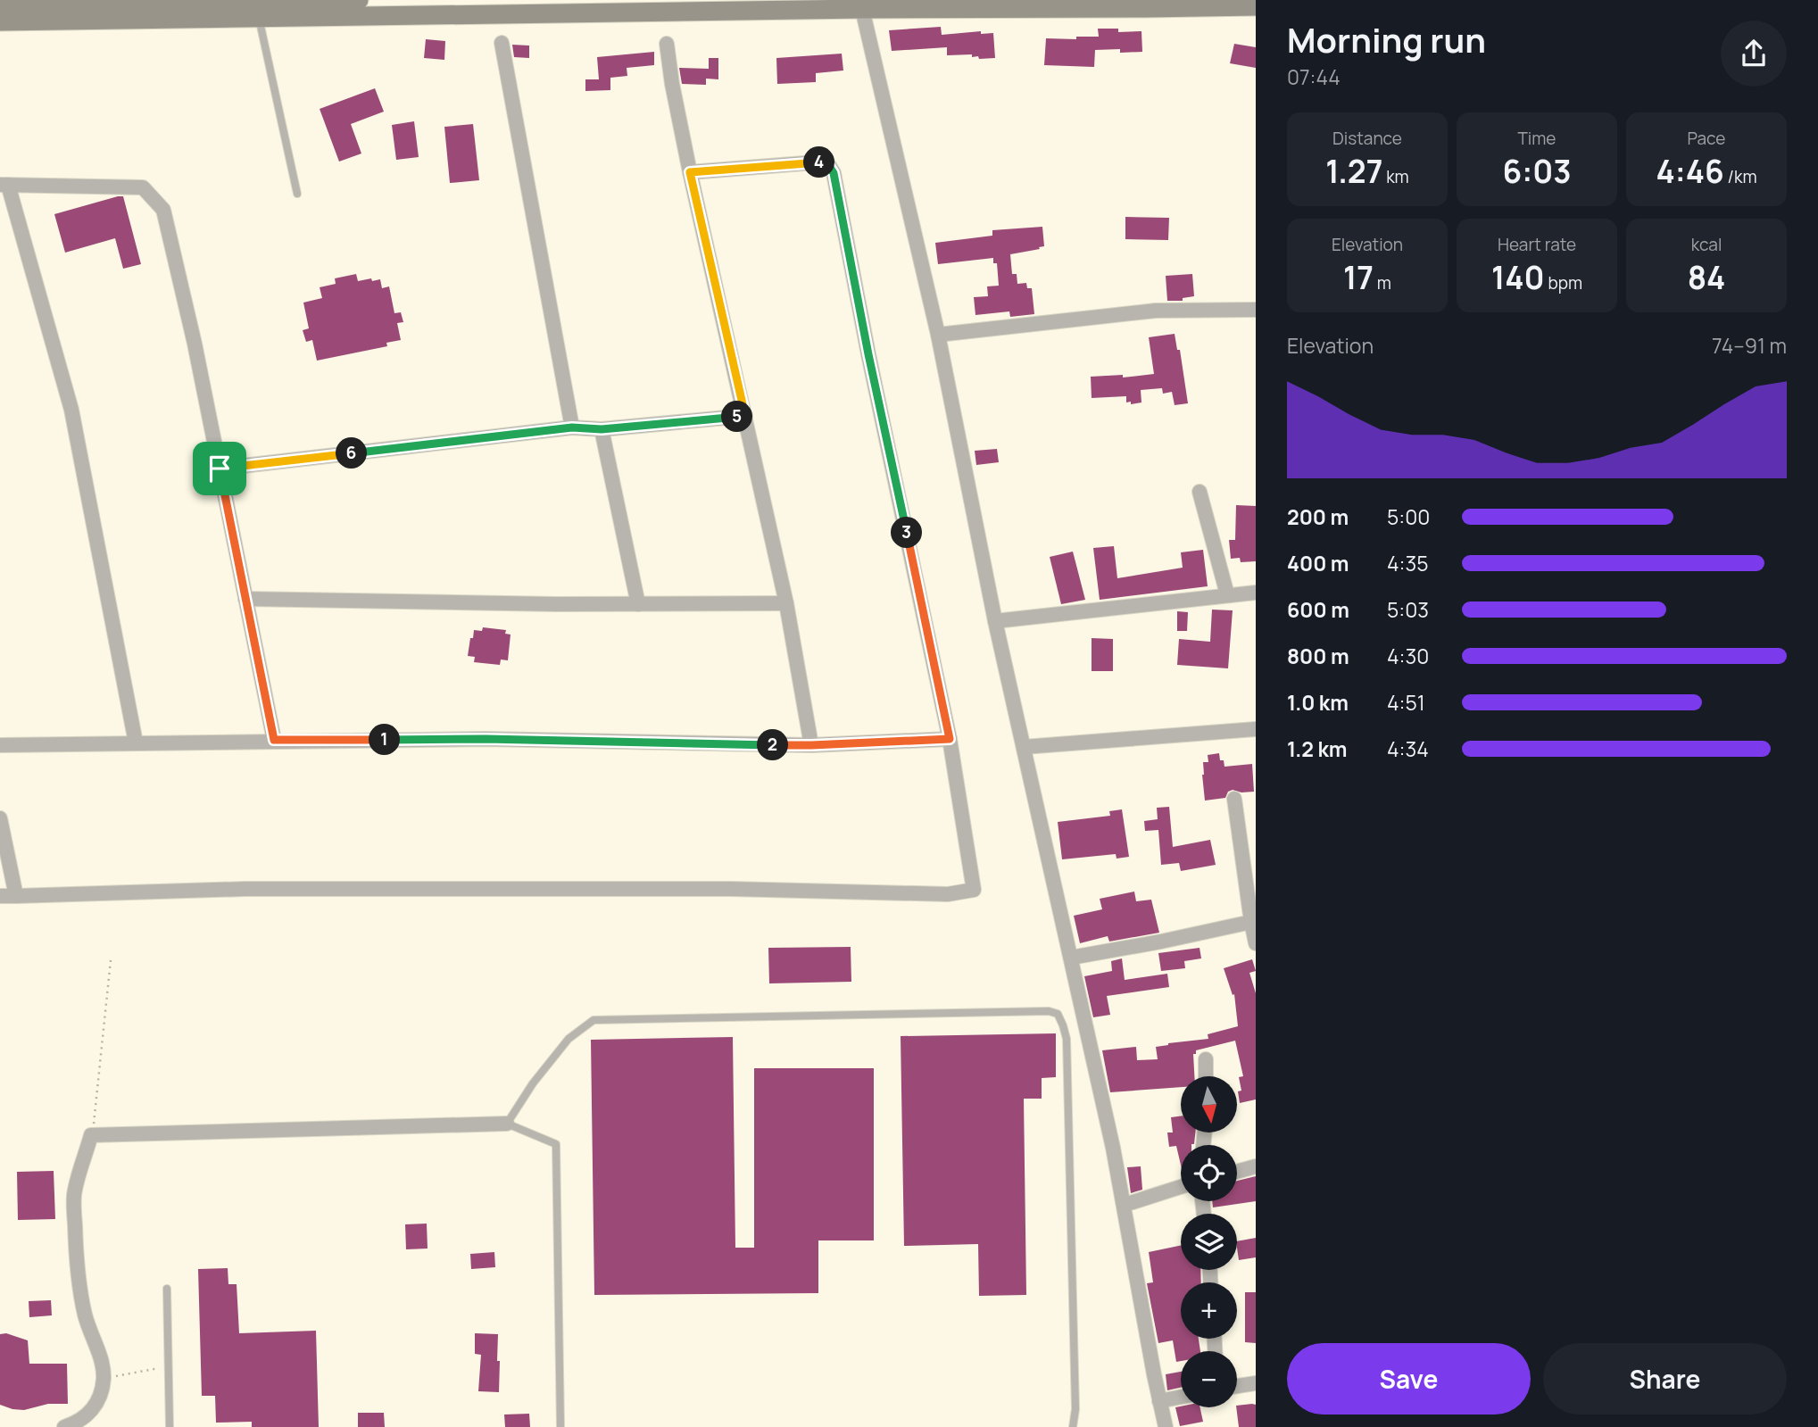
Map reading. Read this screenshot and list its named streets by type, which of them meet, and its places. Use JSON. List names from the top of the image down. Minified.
{"north":"bottom","page":{"heading":["Morning run","07:44"],"stats":[["Distance","1.27 km"],["Time","6:03"],["Pace","4:46 /km"],["Elevation","17 m"],["Heart rate","140 bpm"],["kcal","84"]],"pins":["4","5","6","3","1","2"],"chart":["Elevation","74–91 m"],"list":[{"name":"200 m","note":"5:00"},{"name":"400 m","note":"4:35"},{"name":"600 m","note":"5:03"},{"name":"800 m","note":"4:30"},{"name":"1.0 km","note":"4:51"},{"name":"1.2 km","note":"4:34"}],"map_buttons":["+","−"],"buttons":["Save","Share"]}}
